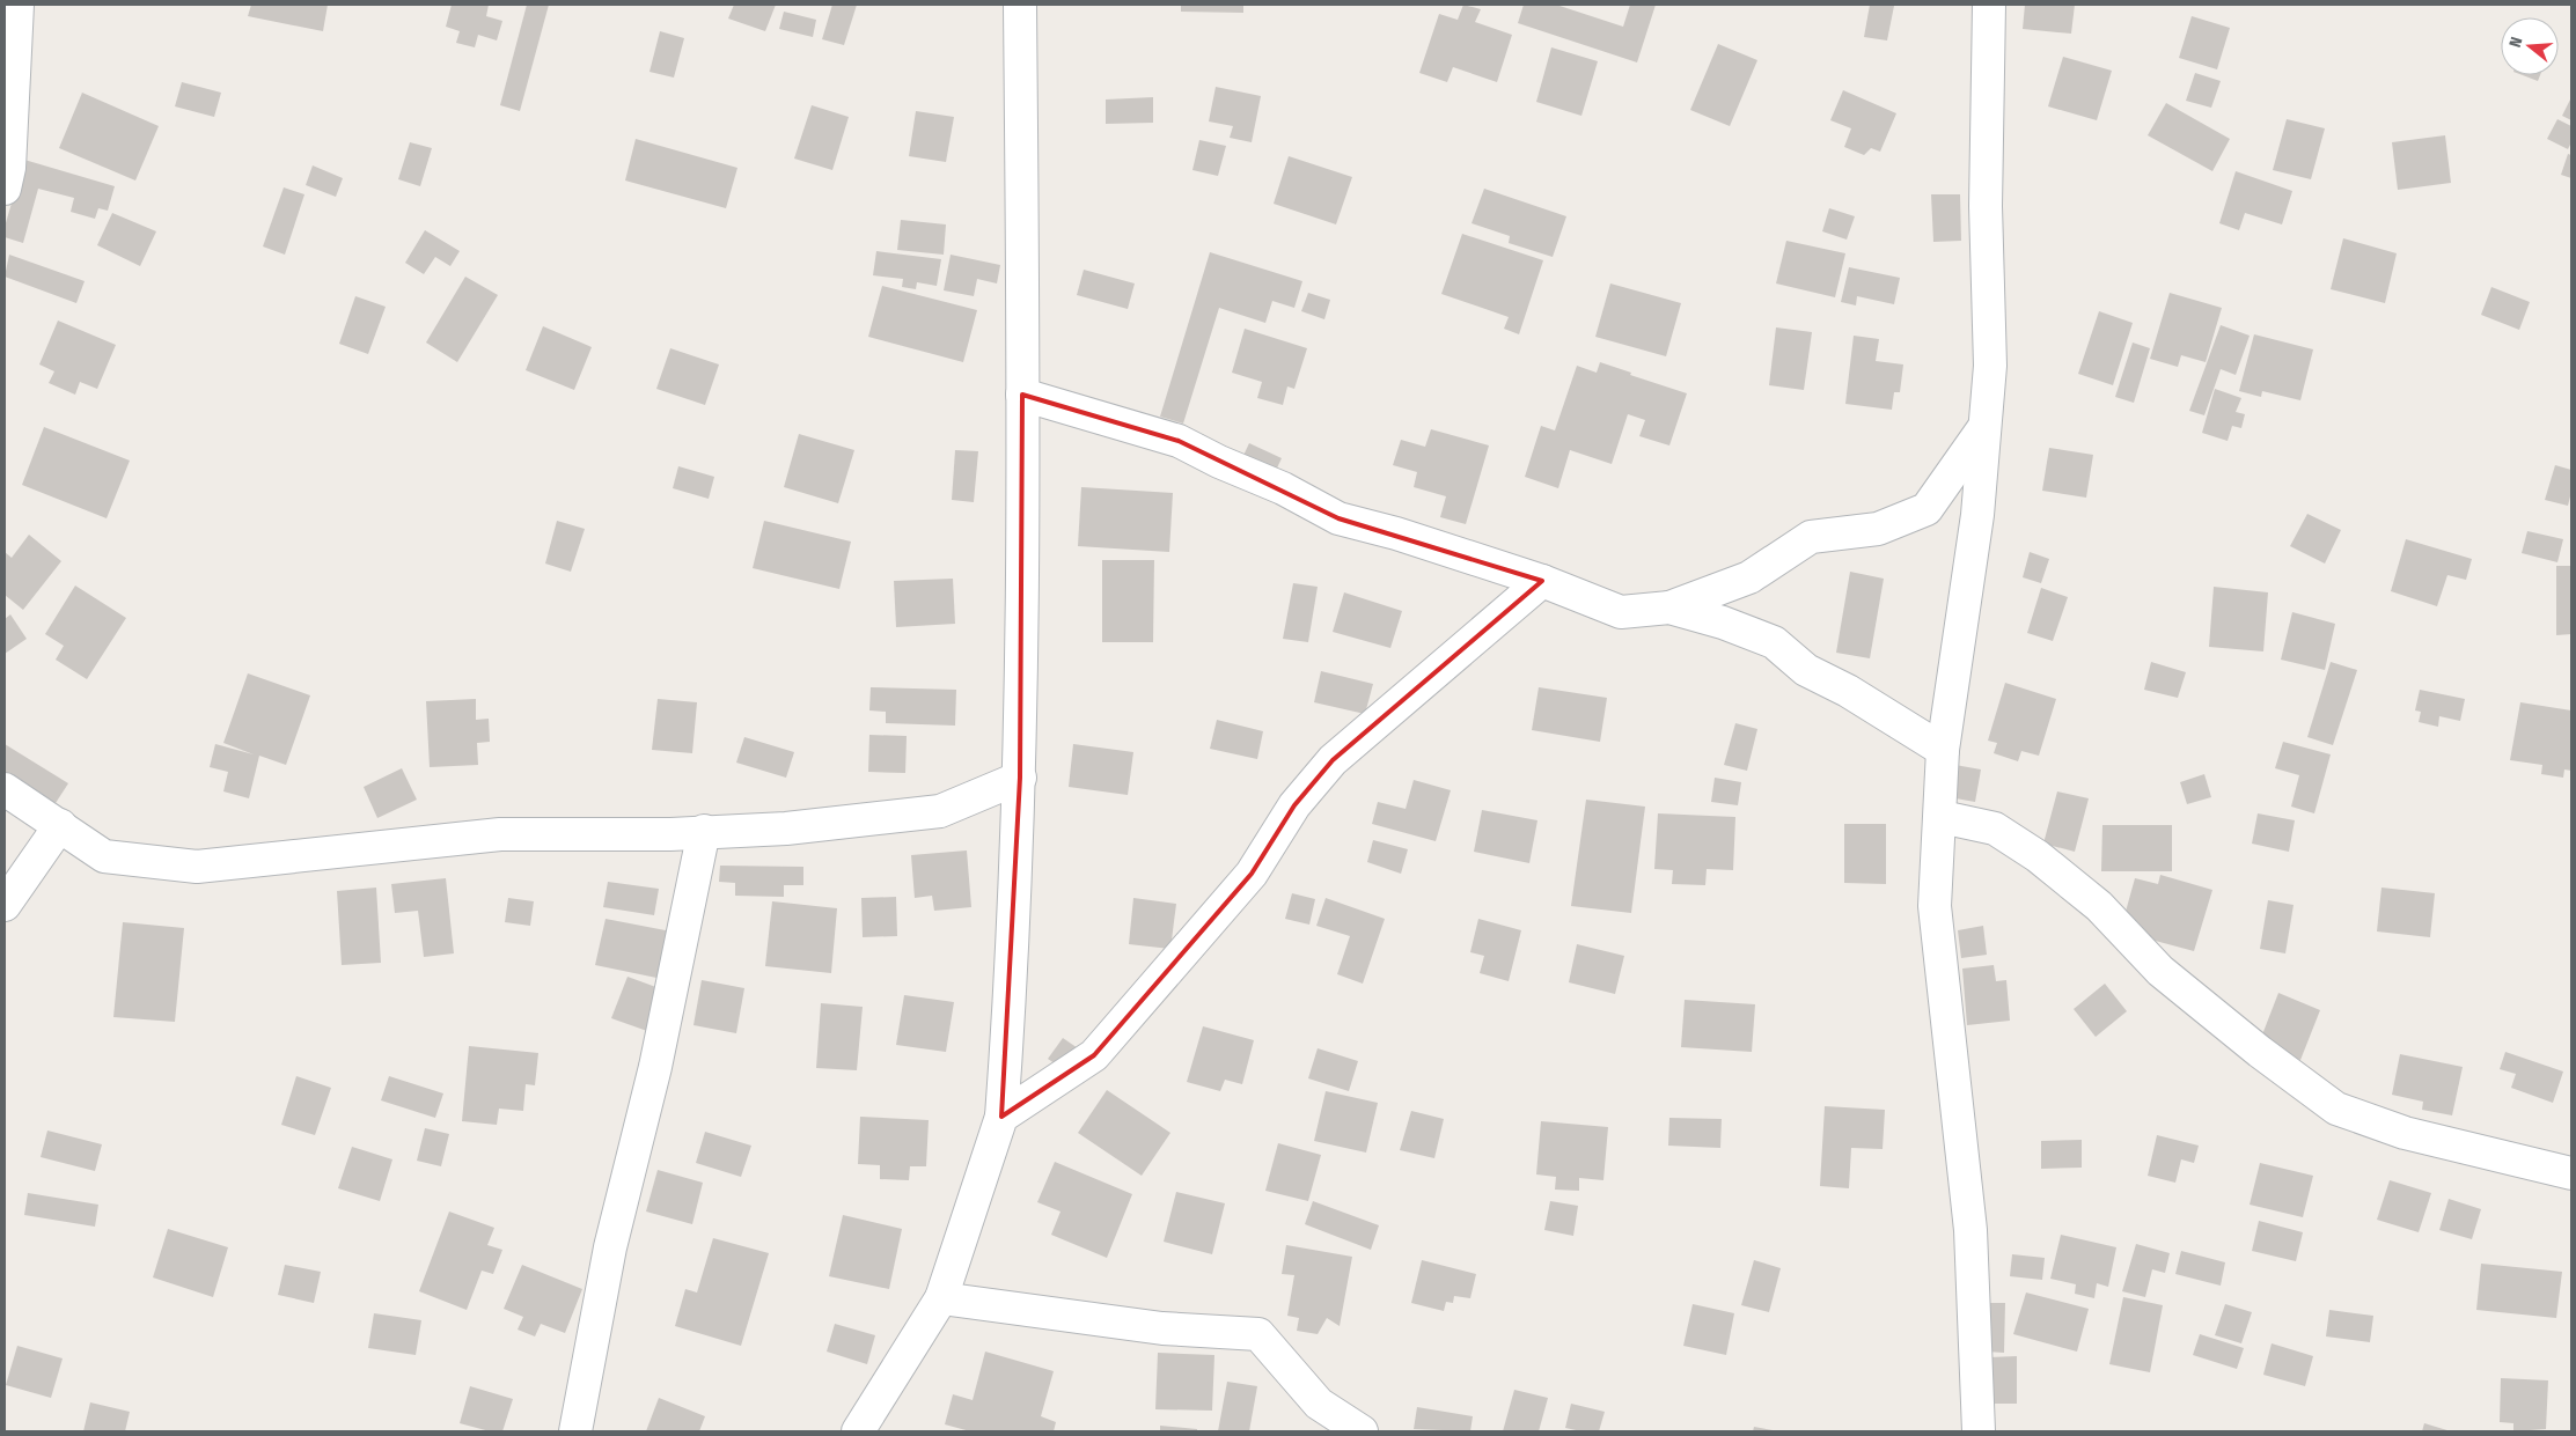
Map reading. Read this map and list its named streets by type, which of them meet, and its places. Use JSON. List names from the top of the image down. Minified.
{"north":"left"}
